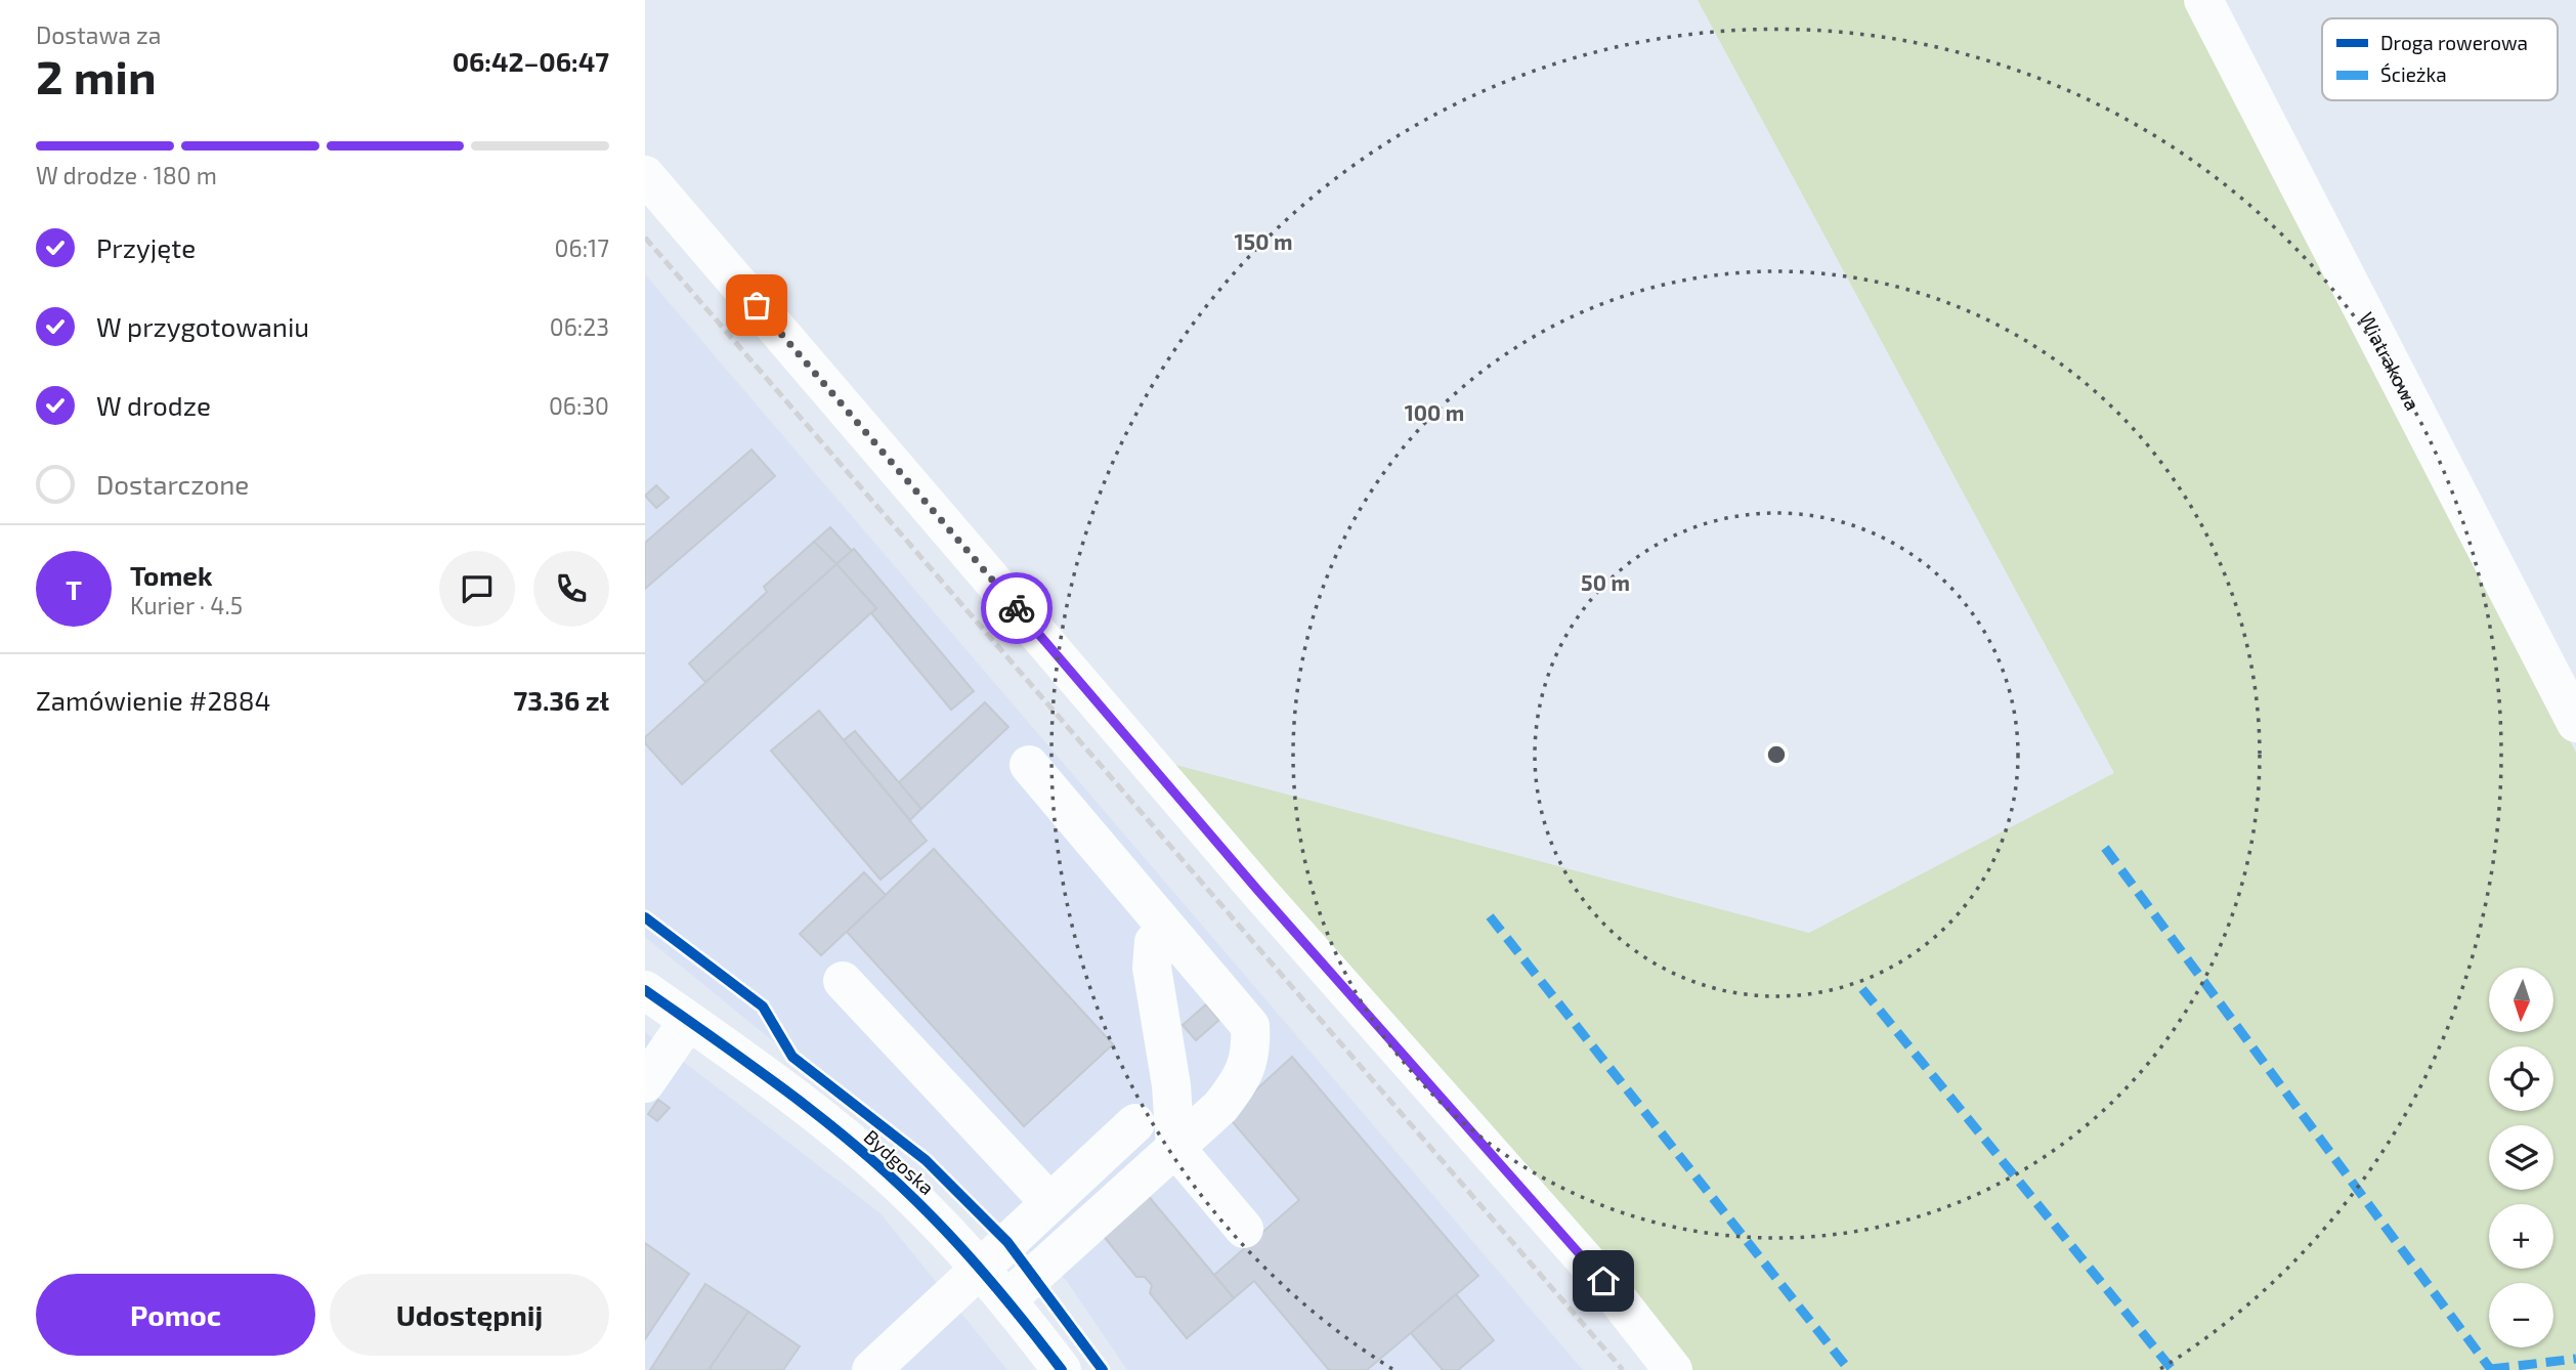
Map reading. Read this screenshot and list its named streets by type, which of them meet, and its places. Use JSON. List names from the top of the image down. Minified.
{"streets":{"street":["Wiatrakowa","Bydgoska"]},"legend":["Droga rowerowa","Ścieżka"],"north":"bottom","page":{"heading":["2 min","Dostawa za","06:42–06:47"],"panel":["Tomek","Kurier · 4.5","Zamówienie #2884","73.36 zł"],"bar":"W drodze · 180 m","list":[["Przyjęte","06:17"],["W przygotowaniu","06:23"],["W drodze","06:30"],"Dostarczone"],"round":"T","map_buttons":["+","−"],"buttons":["Pomoc","Udostępnij"]},"rings":["150 m","100 m","50 m"]}
